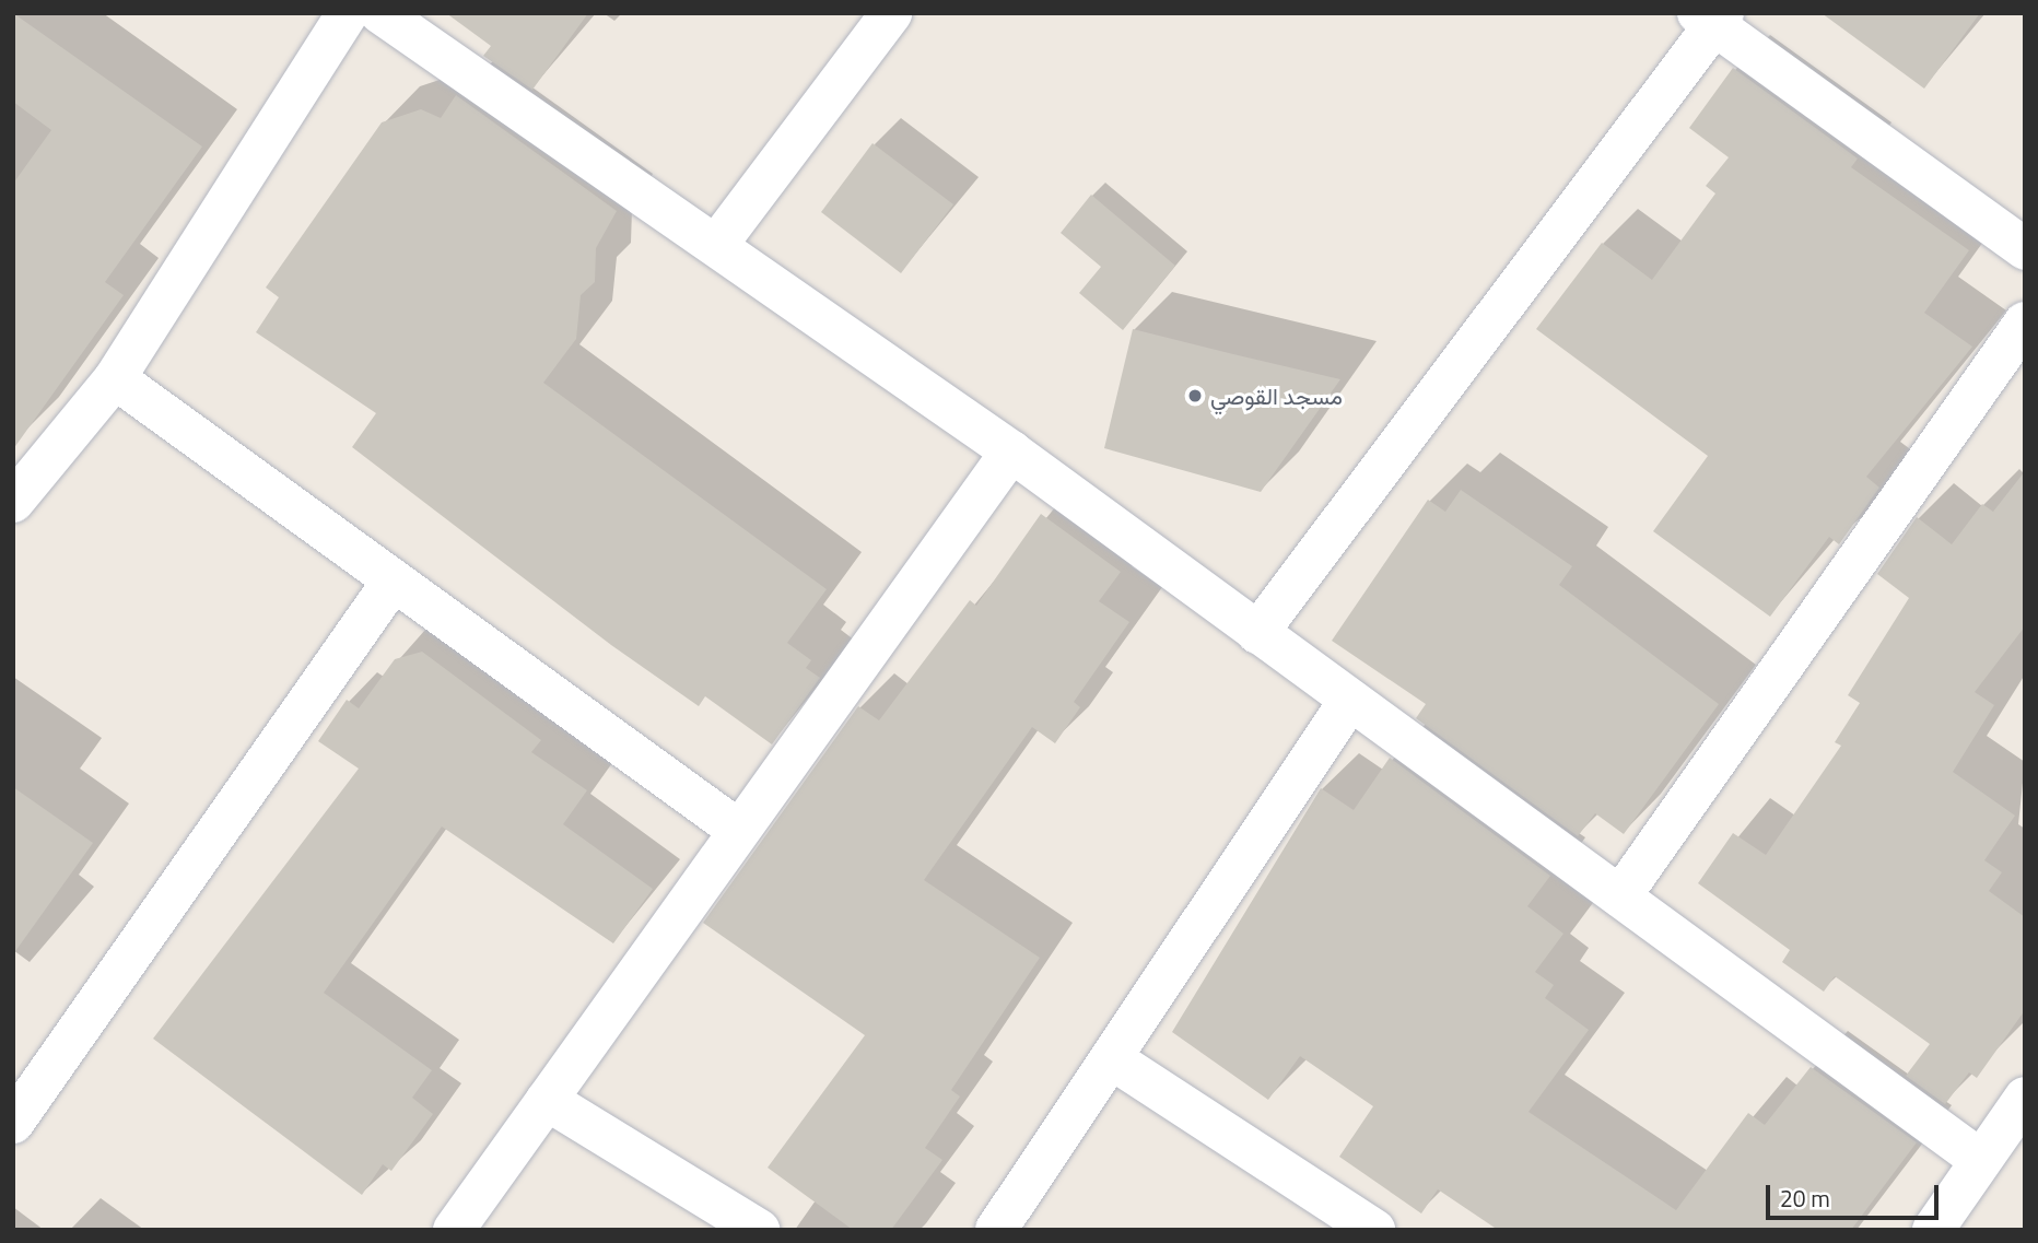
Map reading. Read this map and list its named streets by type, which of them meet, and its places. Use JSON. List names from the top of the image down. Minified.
{"places":["مسجد القوصي"],"scale_bar":"20 m"}
